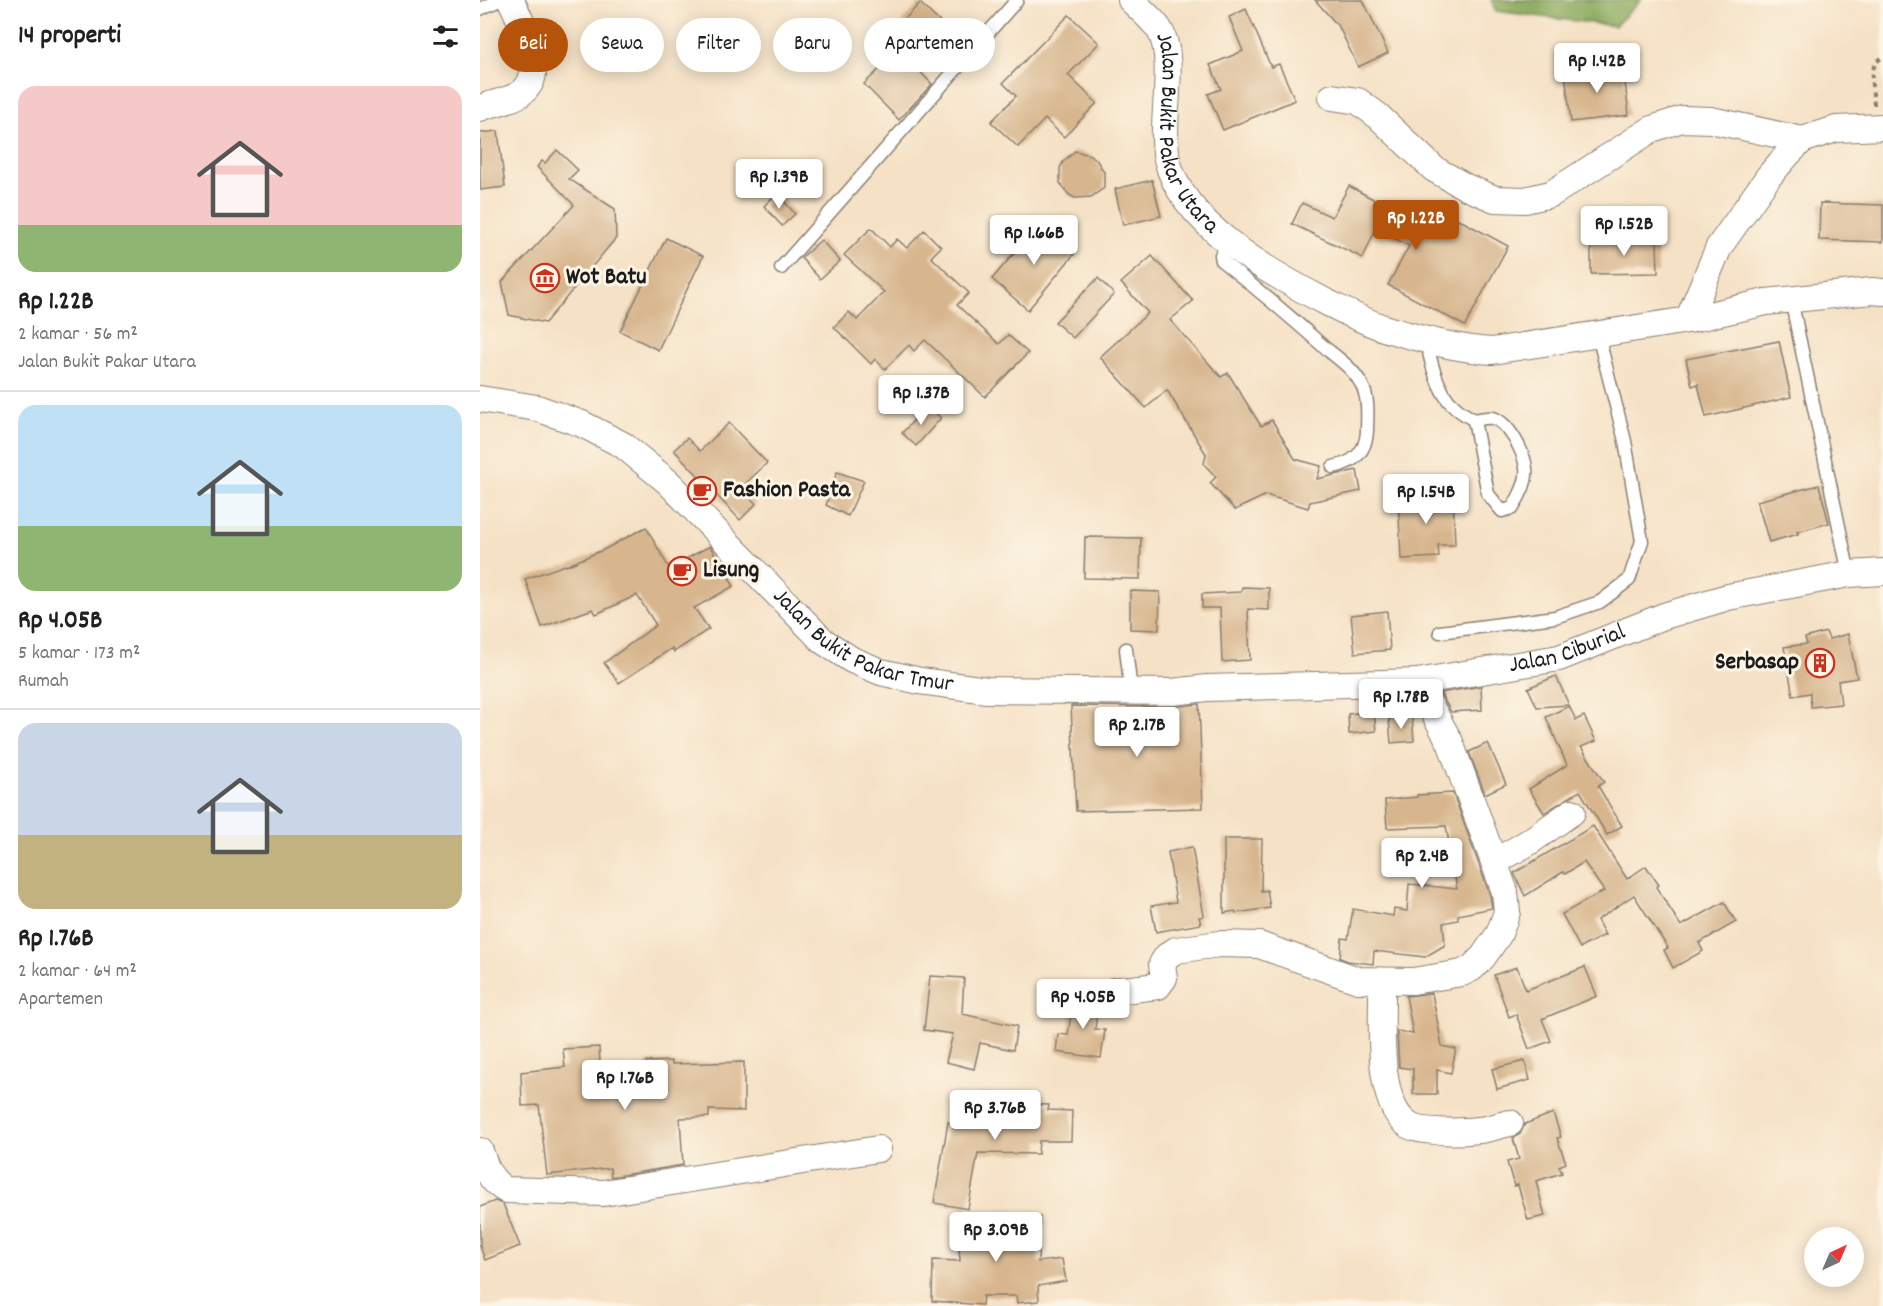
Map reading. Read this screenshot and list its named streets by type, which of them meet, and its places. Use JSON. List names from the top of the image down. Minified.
{"streets":{"street":["Jalan Bukit Pakar Utara","Jalan Bukit Pakar Tmur","Jalan Ciburial"]},"crossings":[["Jalan Bukit Pakar Tmur","Jalan Ciburial"]],"places":{"museum":["Wot Batu"],"cafe":["Fashion Pasta","Lisung"],"building":["Serbasap"]},"north":"top right","page":{"heading":"14 properti","chip":["Beli","Sewa","Filter","Baru","Apartemen"],"price":["Rp 1.42B","Rp 1.39B","Rp 1.22B","Rp 1.52B","Rp 1.66B","Rp 1.37B","Rp 1.54B","Rp 1.78B","Rp 2.17B","Rp 2.4B","Rp 4.05B","Rp 1.76B","Rp 3.76B","Rp 3.09B"],"list":[{"name":"Rp 1.22B","note":"2 kamar · 56 m² · Jalan Bukit Pakar Utara"},{"name":"Rp 4.05B","note":"5 kamar · 173 m² · Rumah"},{"name":"Rp 1.76B","note":"2 kamar · 64 m² · Apartemen"}]}}
